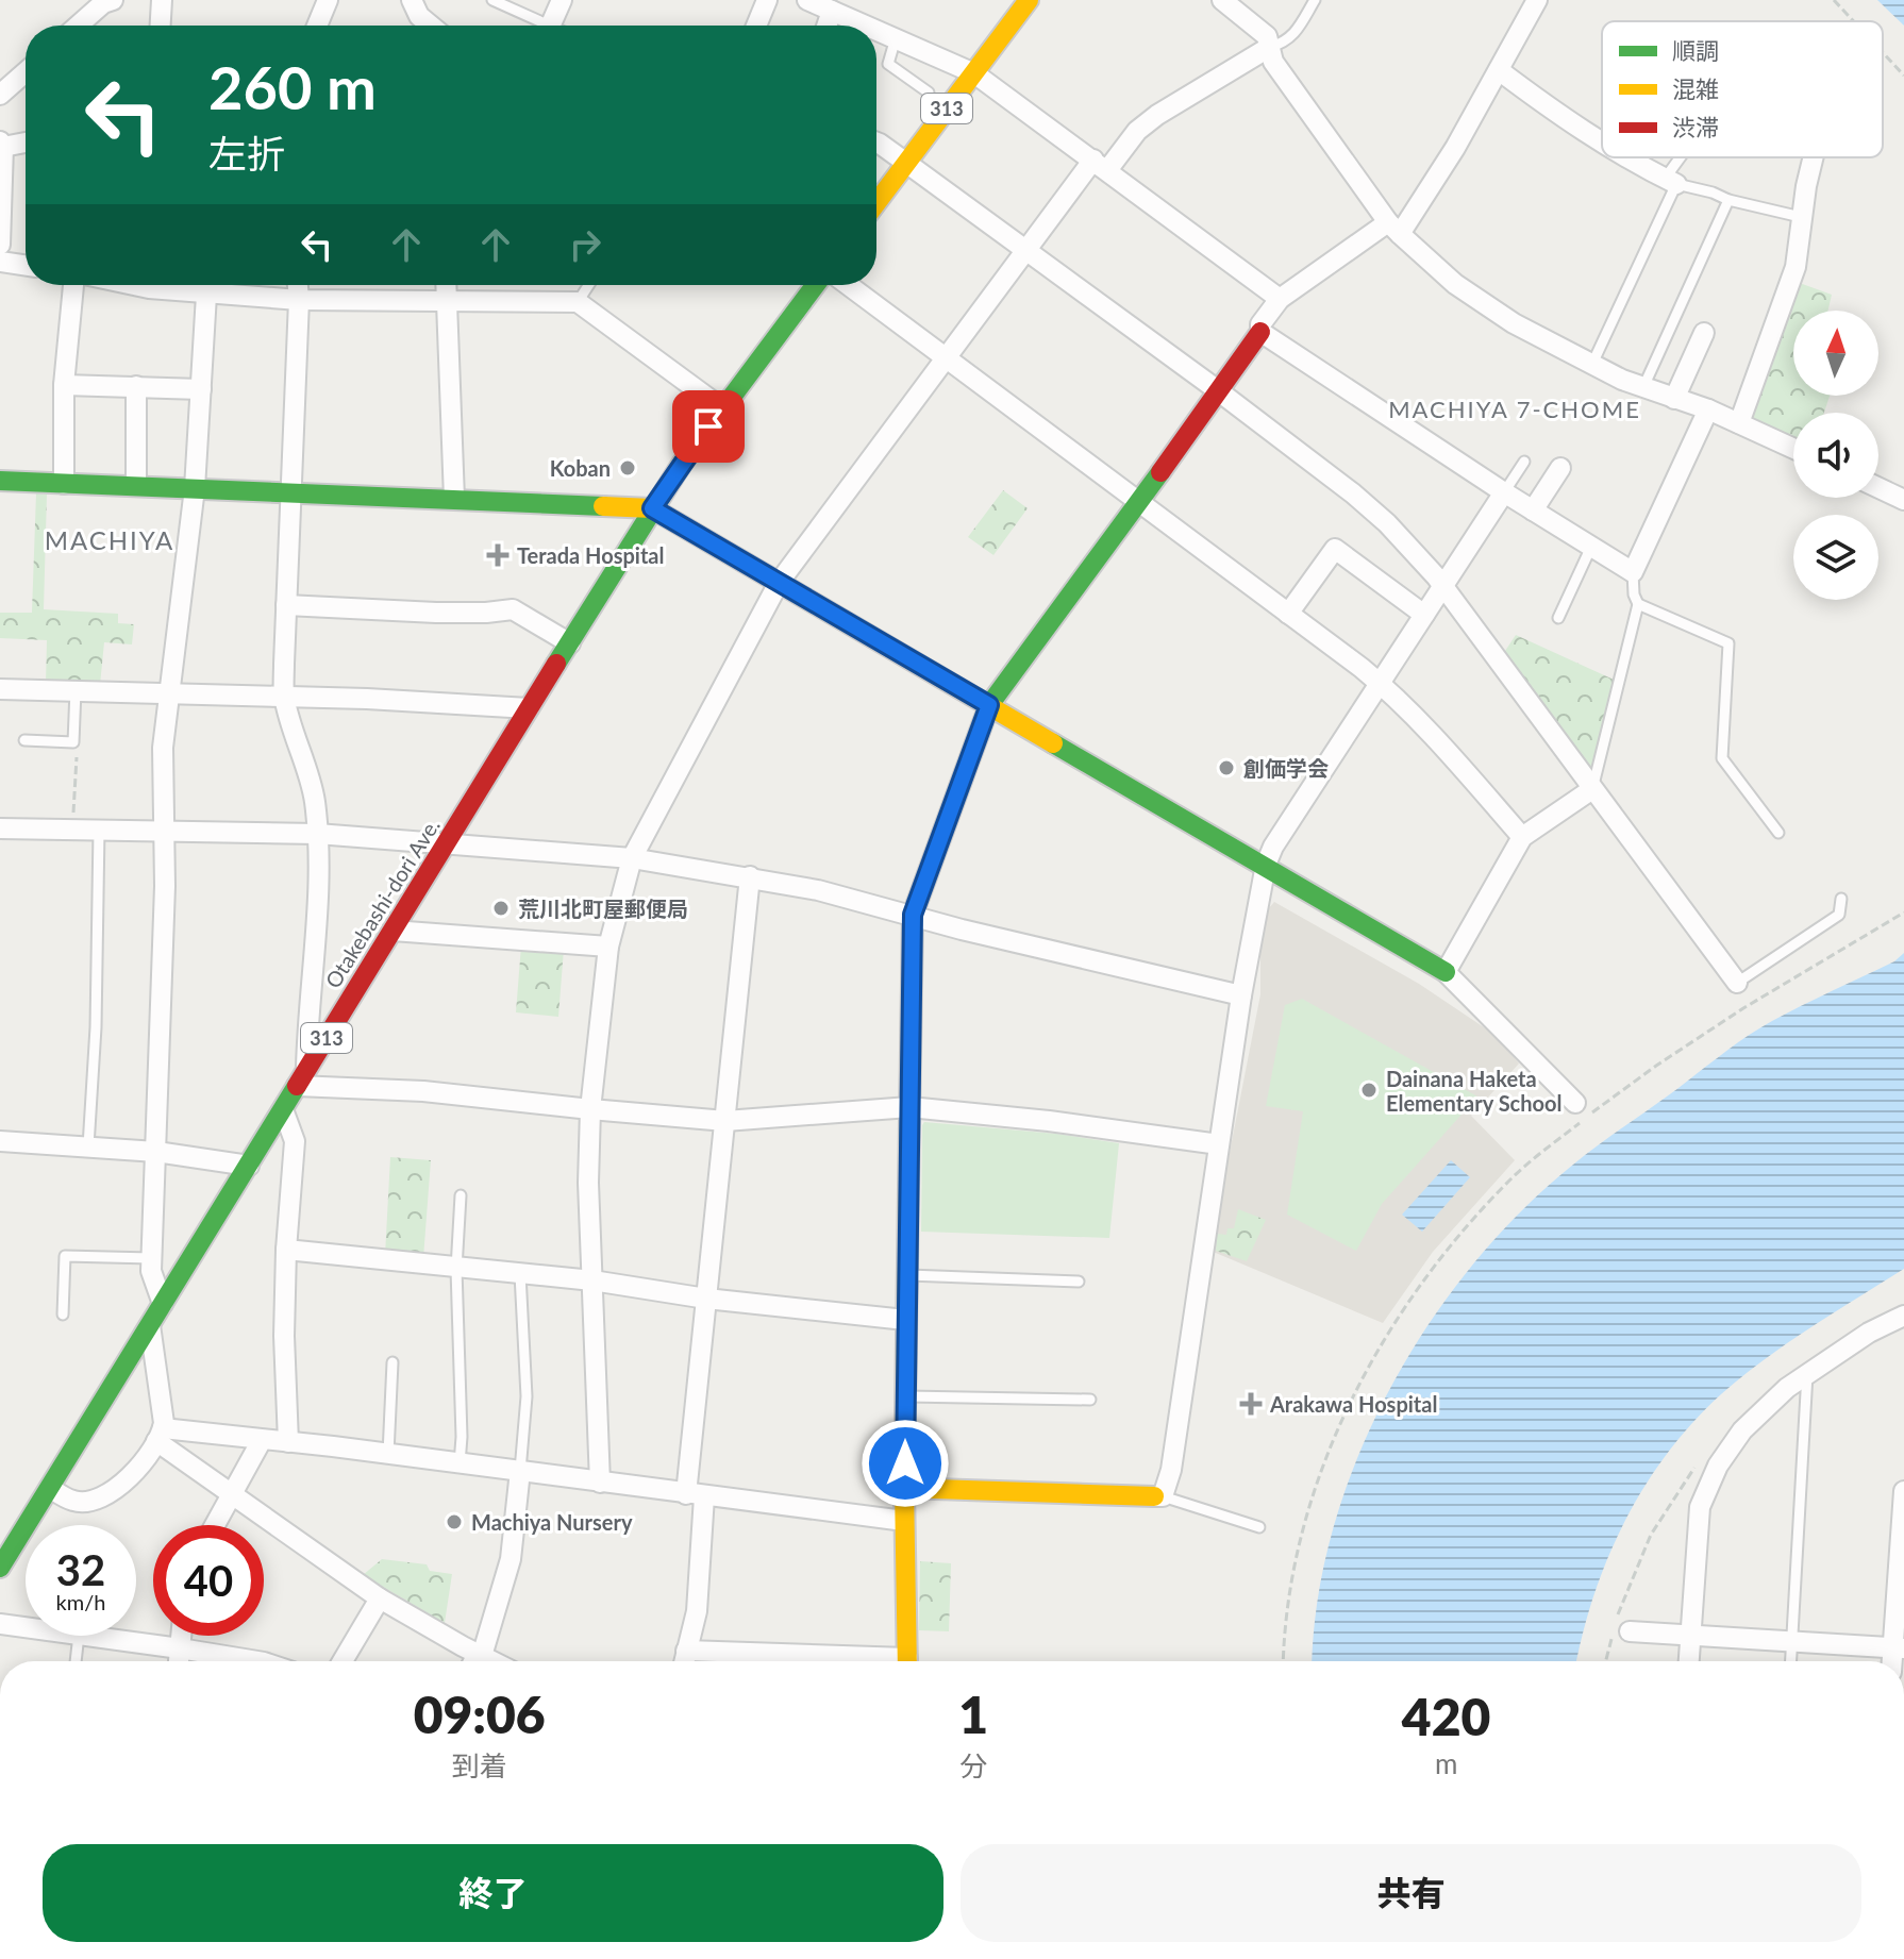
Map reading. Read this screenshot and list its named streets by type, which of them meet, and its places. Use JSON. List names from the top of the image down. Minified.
{"streets":{"street":["313","Otakebashi-dori Ave."]},"districts":["MACHIYA 7-CHOME","MACHIYA"],"places":{"other":["Koban","創価学会","荒川北町屋郵便局","Dainana Haketa Elementary School","Machiya Nursery"],"health":["Terada Hospital","Arakawa Hospital"]},"legend":["順調","混雑","渋滞"],"north":"top","page":{"turn":["260 m","左折"],"speed":"32 km/h","limit":"40","eta":["09:06","到着","1","分","420","m"],"buttons":["終了","共有"]}}
